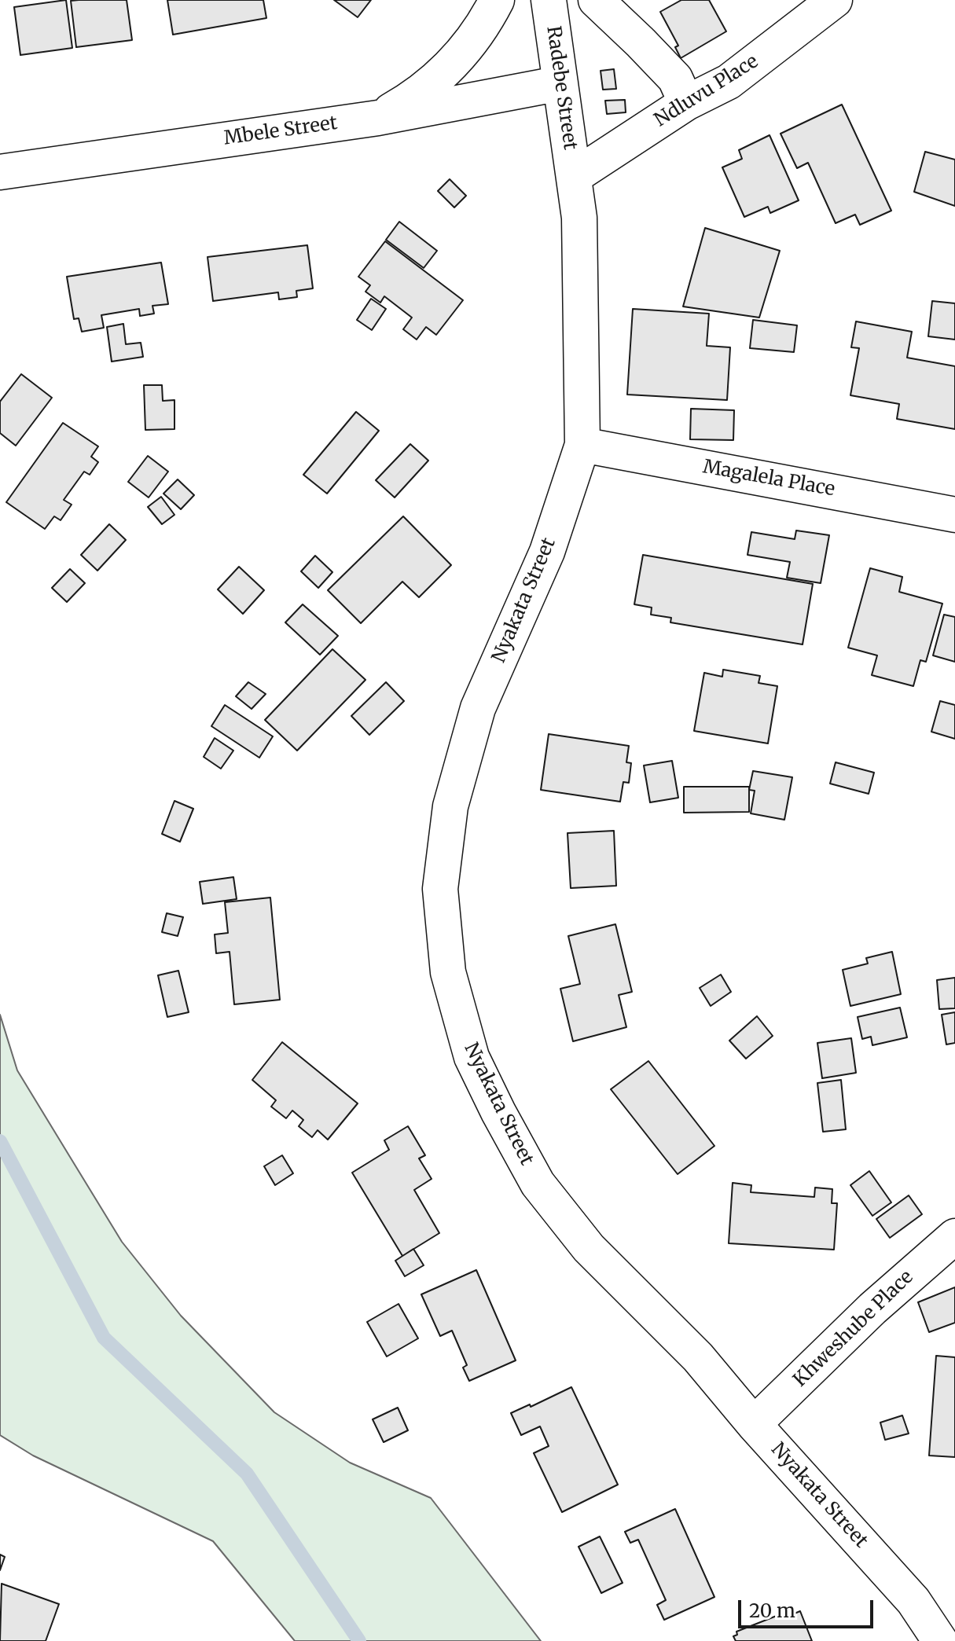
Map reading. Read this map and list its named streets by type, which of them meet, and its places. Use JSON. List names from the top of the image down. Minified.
{"streets":{"street":["Radebe Street","Ndluvu Place","Mbele Street","Magalela Place","Nyakata Street","Khweshube Place"]},"crossings":[["Radebe Street","Ndluvu Place"],["Radebe Street","Mbele Street"],["Radebe Street","Nyakata Street"],["Ndluvu Place","Nyakata Street"],["Magalela Place","Nyakata Street"],["Nyakata Street","Khweshube Place"]],"scale_bar":"20 m"}
